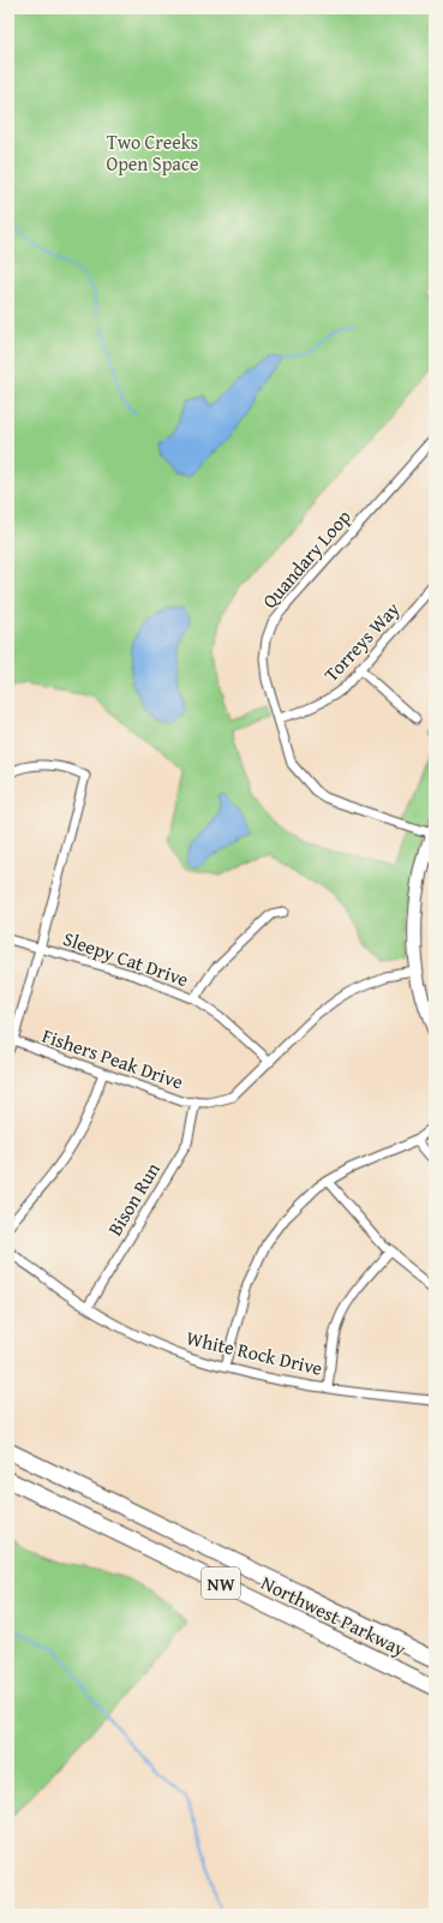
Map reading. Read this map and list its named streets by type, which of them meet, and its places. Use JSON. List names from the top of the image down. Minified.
{"streets":{"highway":["NW","Northwest Parkway"],"street":["Quandary Loop","Torreys Way","Sleepy Cat Drive","Fishers Peak Drive","Bison Run","White Rock Drive"]},"crossings":[["Quandary Loop","Torreys Way"],["Sleepy Cat Drive","Fishers Peak Drive"],["Fishers Peak Drive","Bison Run"],["Bison Run","White Rock Drive"]],"parks":["Two Creeks Open Space"]}
